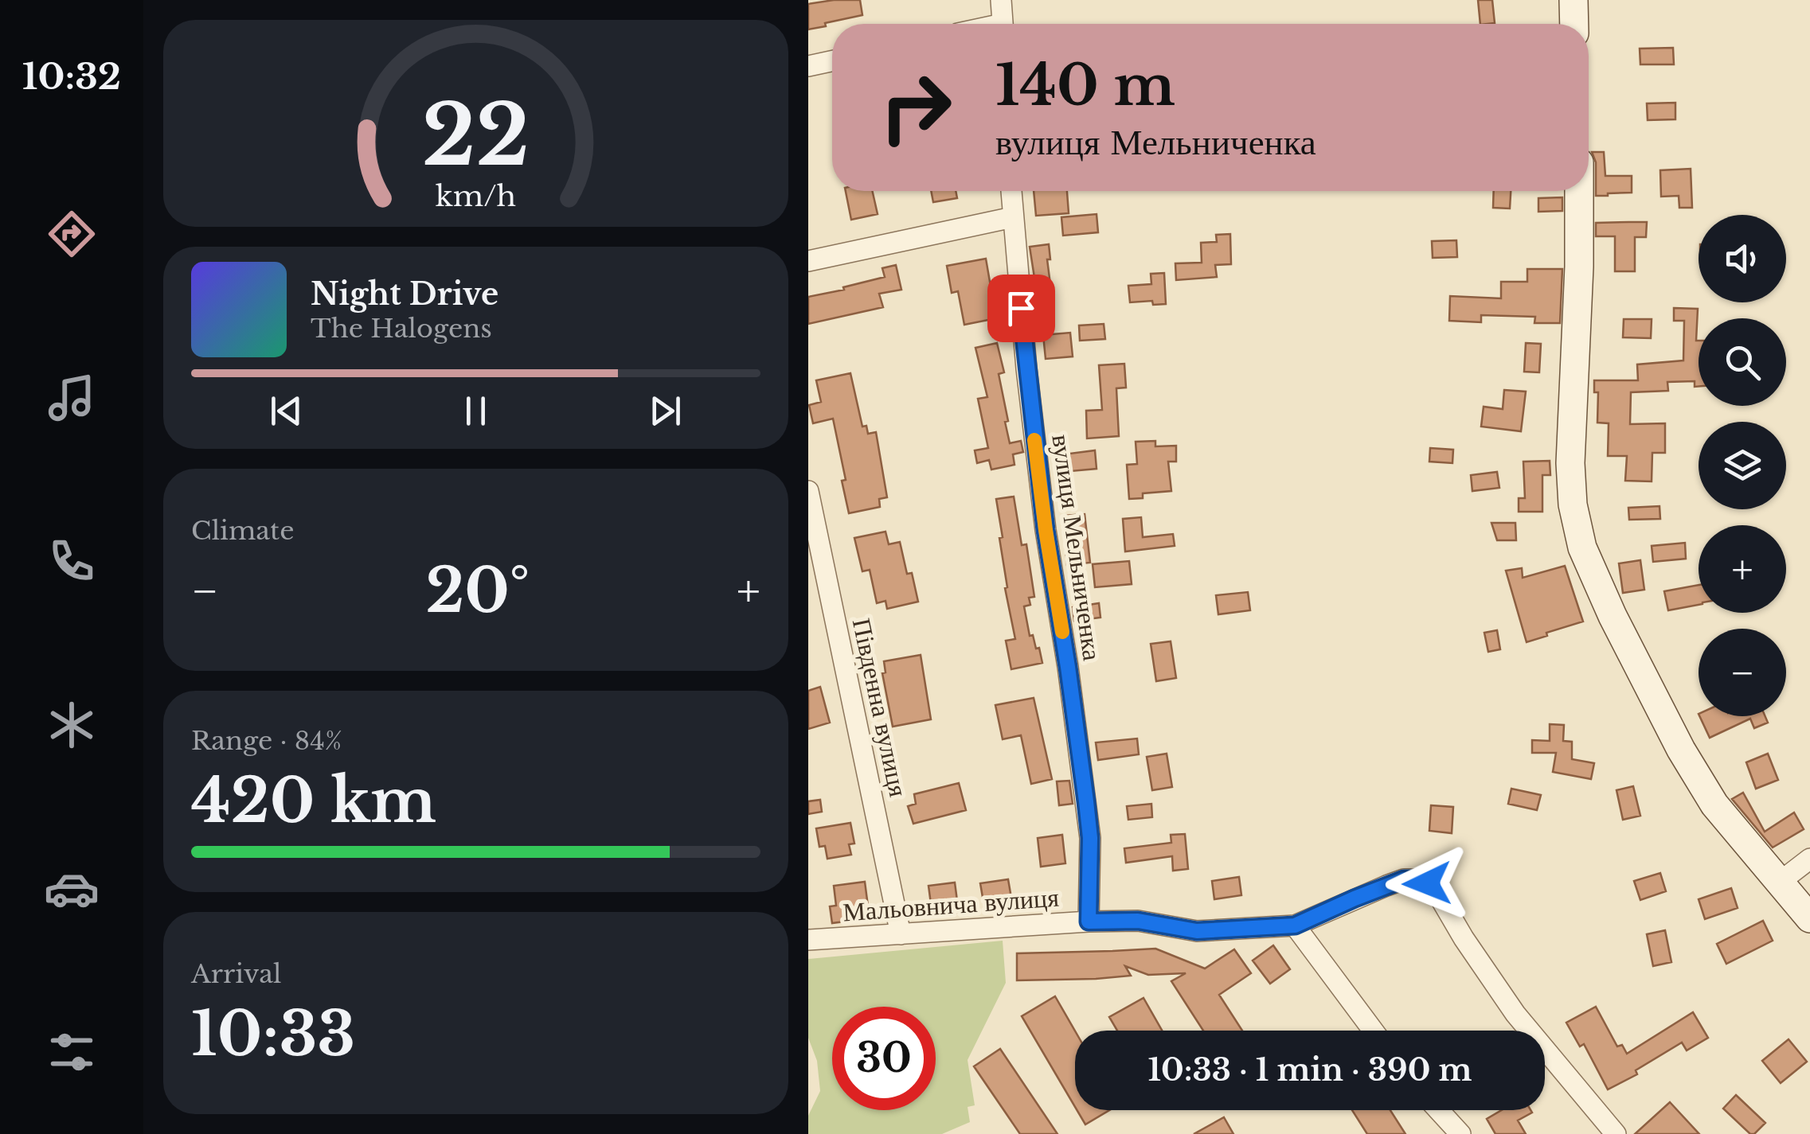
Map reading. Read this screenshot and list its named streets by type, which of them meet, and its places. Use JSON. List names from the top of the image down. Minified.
{"streets":{"street":["вулиця Мельниченка","Південна вулиця","Мальовнича вулиця"]},"crossings":[["вулиця Мельниченка","Мальовнича вулиця"],["Південна вулиця","Мальовнича вулиця"]],"page":{"tabs":"10:32","turn":["140 m","вулиця Мельниченка"],"map_buttons":["+","−"],"song":["Night Drive","The Halogens"],"tile":["Climate",["Range · 84%","420 km"],["Arrival","10:33"]],"heat":["−","20°","+"],"limit":"30","trip":"10:33 · 1 min · 390 m","gauge":["22","km/h"]}}
